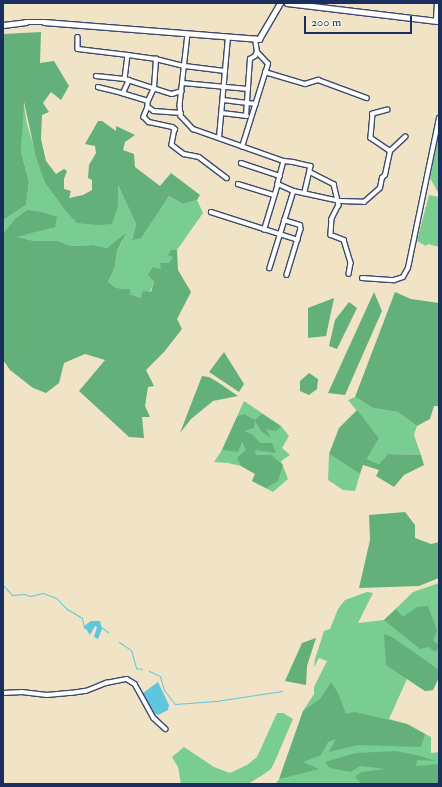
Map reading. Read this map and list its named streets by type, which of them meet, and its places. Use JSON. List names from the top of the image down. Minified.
{"scale_bar":"200 m"}
